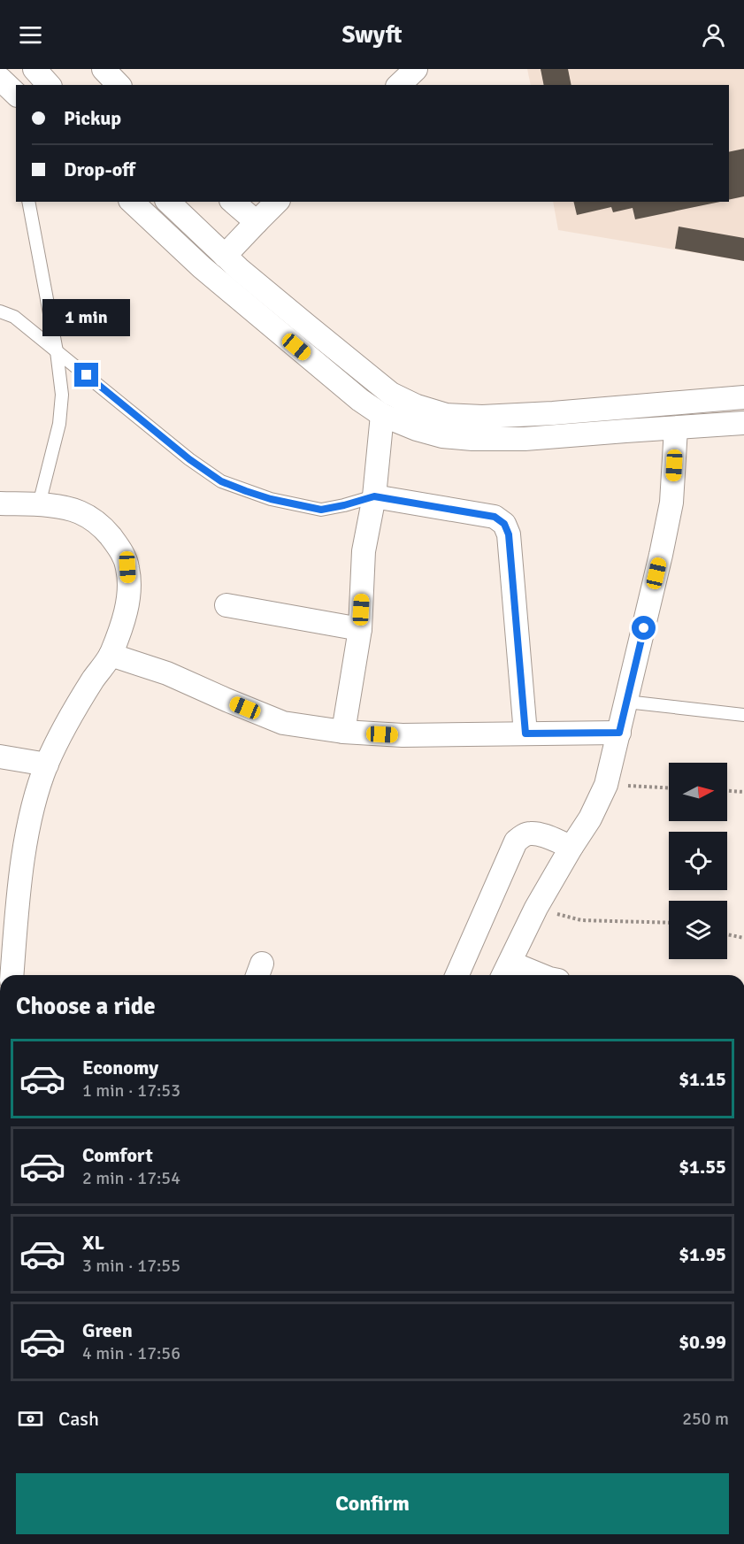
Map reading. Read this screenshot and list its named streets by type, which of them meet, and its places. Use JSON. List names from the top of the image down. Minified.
{"north":"right","page":{"header":"Swyft","banner":["Pickup","Drop-off"],"bubble":"1 min","heading":"Choose a ride","list":[{"name":"Economy","note":"1 min · 17:53","value":"$1.15"},{"name":"Comfort","note":"2 min · 17:54","value":"$1.55"},{"name":"XL","note":"3 min · 17:55","value":"$1.95"},{"name":"Green","note":"4 min · 17:56","value":"$0.99"}],"pay":["Cash","250 m"],"buttons":"Confirm"}}
